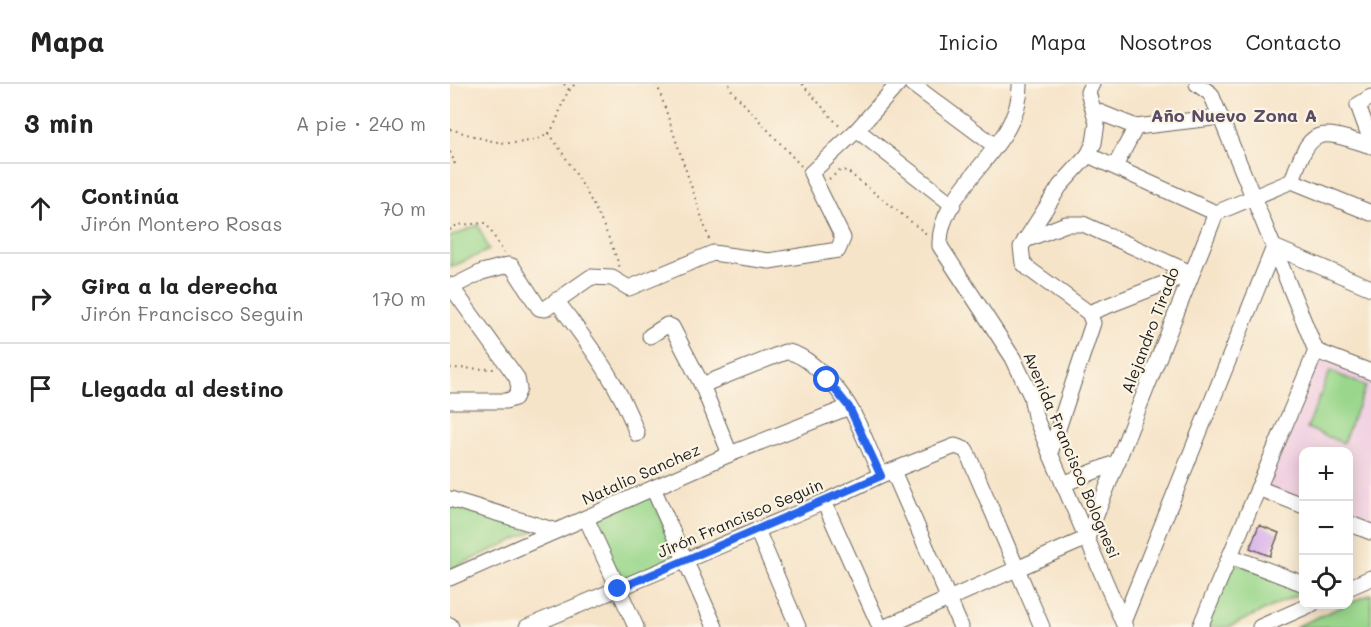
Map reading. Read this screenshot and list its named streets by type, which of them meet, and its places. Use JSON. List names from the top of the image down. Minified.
{"streets":{"street":["Alejandro Tirado","Avenida Francisco Bolognesi","Natalio Sanchez","Jirón Francisco Seguin"]},"crossings":[["Alejandro Tirado","Avenida Francisco Bolognesi"]],"districts":["Año Nuevo Zona A"],"page":{"header":"Mapa","nav":["Inicio","Mapa","Nosotros","Contacto"],"heading":["3 min","A pie · 240 m"],"list":[["Continúa","Jirón Montero Rosas","70 m"],["Gira a la derecha","Jirón Francisco Seguin","170 m"],"Llegada al destino"],"map_buttons":["+","−"]}}
